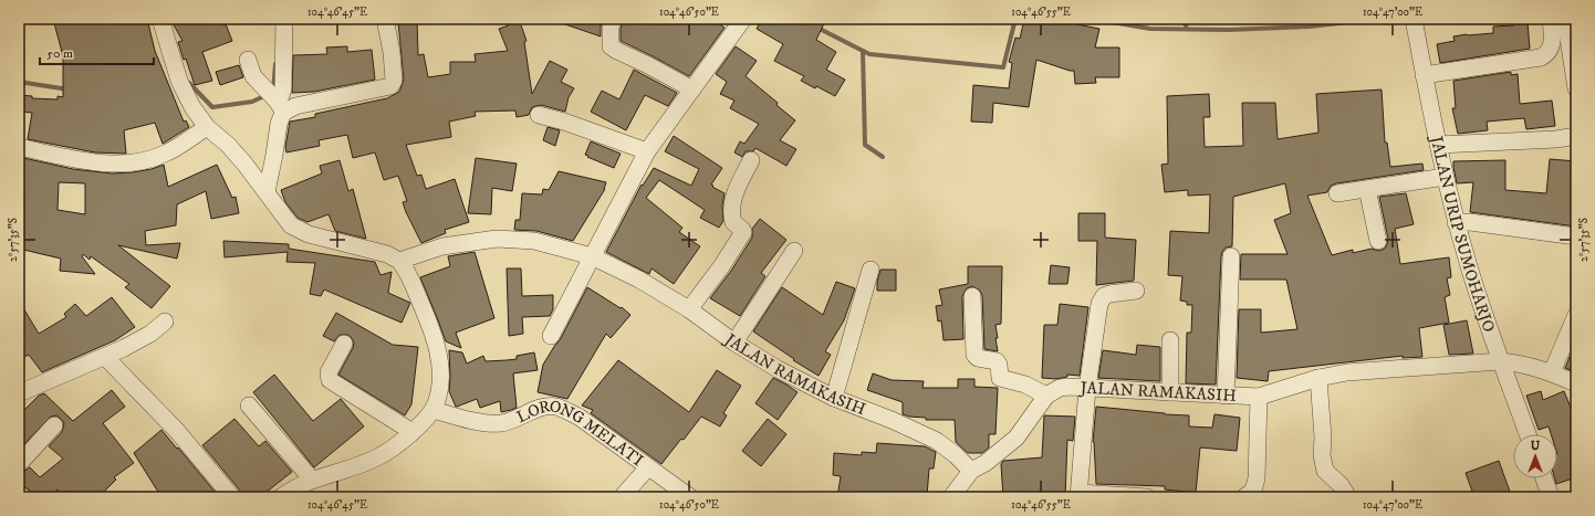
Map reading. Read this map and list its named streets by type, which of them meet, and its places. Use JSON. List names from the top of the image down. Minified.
{"streets":{"street":["JALAN URIP SUMOHARJO","JALAN RAMAKASIH","LORONG MELATI"]},"crossings":[["JALAN URIP SUMOHARJO","JALAN RAMAKASIH"]],"scale_bar":"50 m","north":"top","coordinates":["104°46'45\"E","104°46'50\"E","104°46'55\"E","104°47'00\"E","2°57'35\"S"]}
